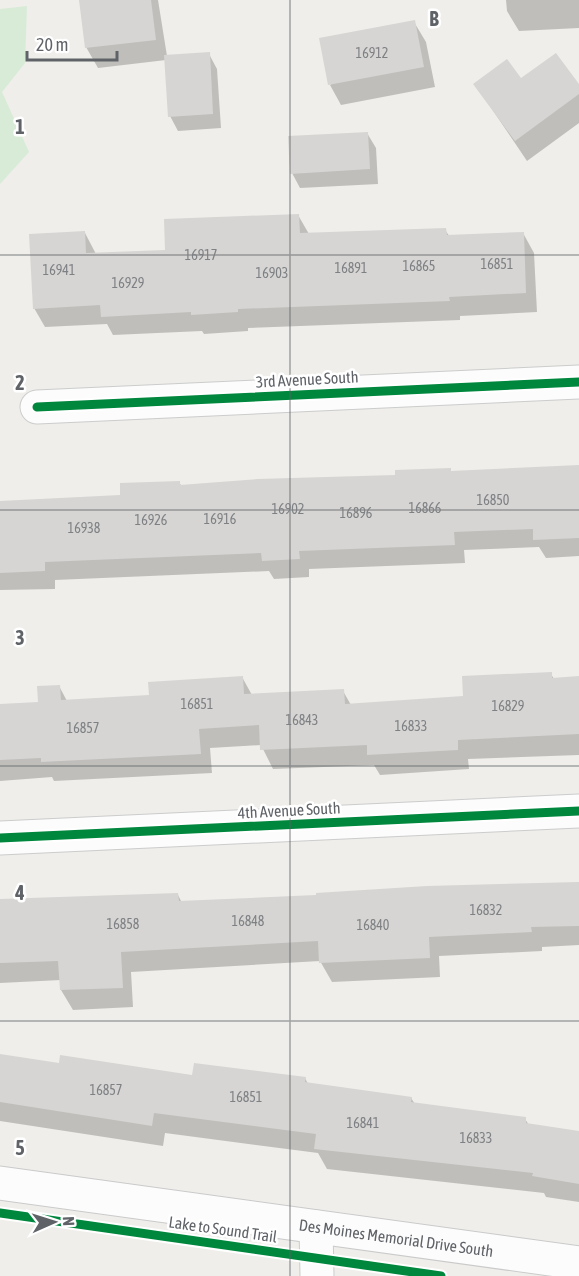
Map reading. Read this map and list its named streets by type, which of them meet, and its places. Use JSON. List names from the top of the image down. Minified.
{"streets":{"street":["3rd Avenue South","4th Avenue South","Des Moines Memorial Drive South"],"cycle path":["Lake to Sound Trail"]},"house_numbers":["16912","16917","16851","16865","16891","16941","16903","16929","16850","16866","16902","16896","16916","16926","16938","16851","16829","16843","16833","16857","16832","16848","16858","16840","16857","16851","16841","16833"],"scale_bar":"20 m","north":"right","grid":{"columns":["B"],"rows":["1","2","3","4","5"]}}
